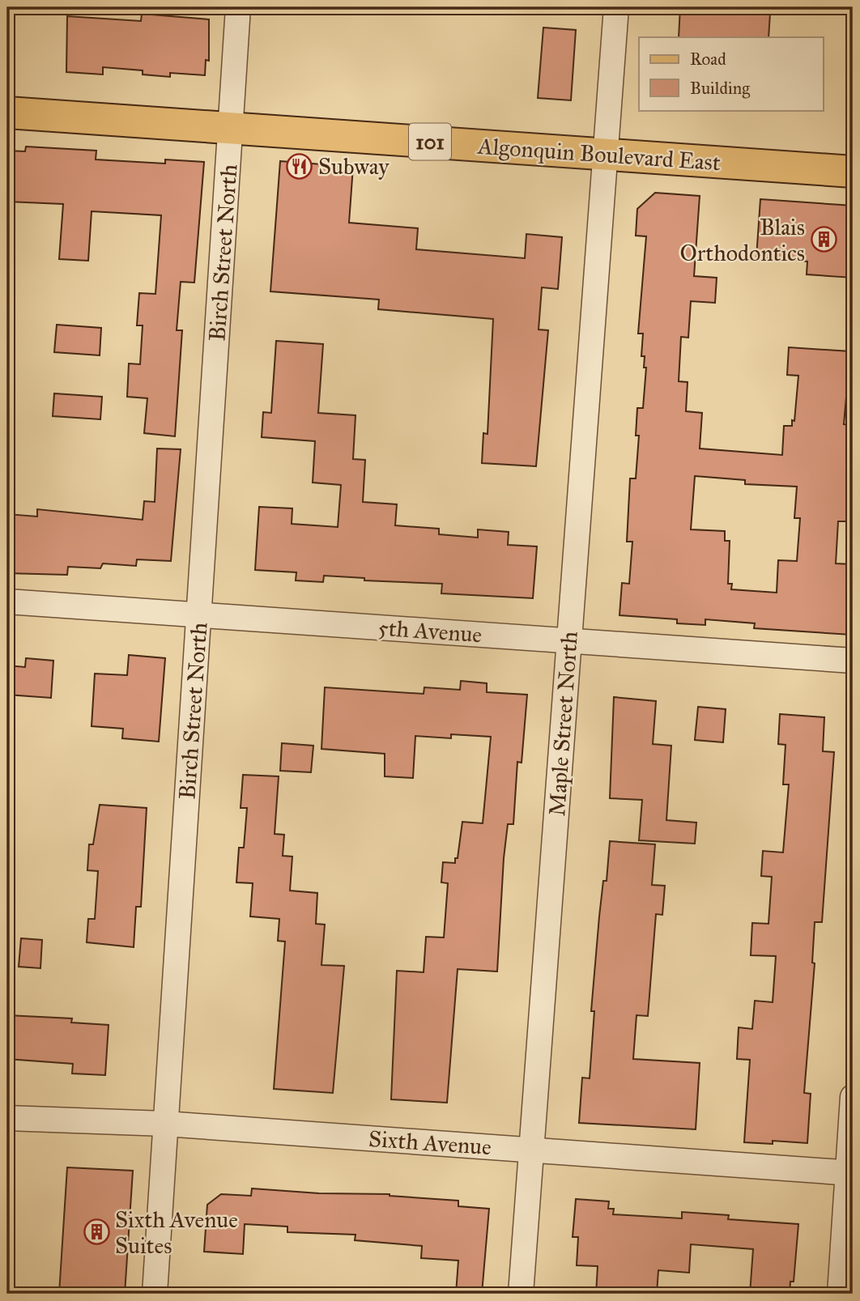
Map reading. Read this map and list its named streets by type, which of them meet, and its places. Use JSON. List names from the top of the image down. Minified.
{"streets":{"main road":["101","Algonquin Boulevard East"],"street":["Birch Street North","5th Avenue","Maple Street North","Sixth Avenue"]},"crossings":[["Algonquin Boulevard East","Birch Street North"],["Algonquin Boulevard East","Maple Street North"],["Birch Street North","5th Avenue"],["Birch Street North","Sixth Avenue"],["5th Avenue","Maple Street North"],["Maple Street North","Sixth Avenue"]],"places":{"restaurant":["Subway"],"building":["Blais Orthodontics","Sixth Avenue Suites"]},"legend":["Road","Building"]}
